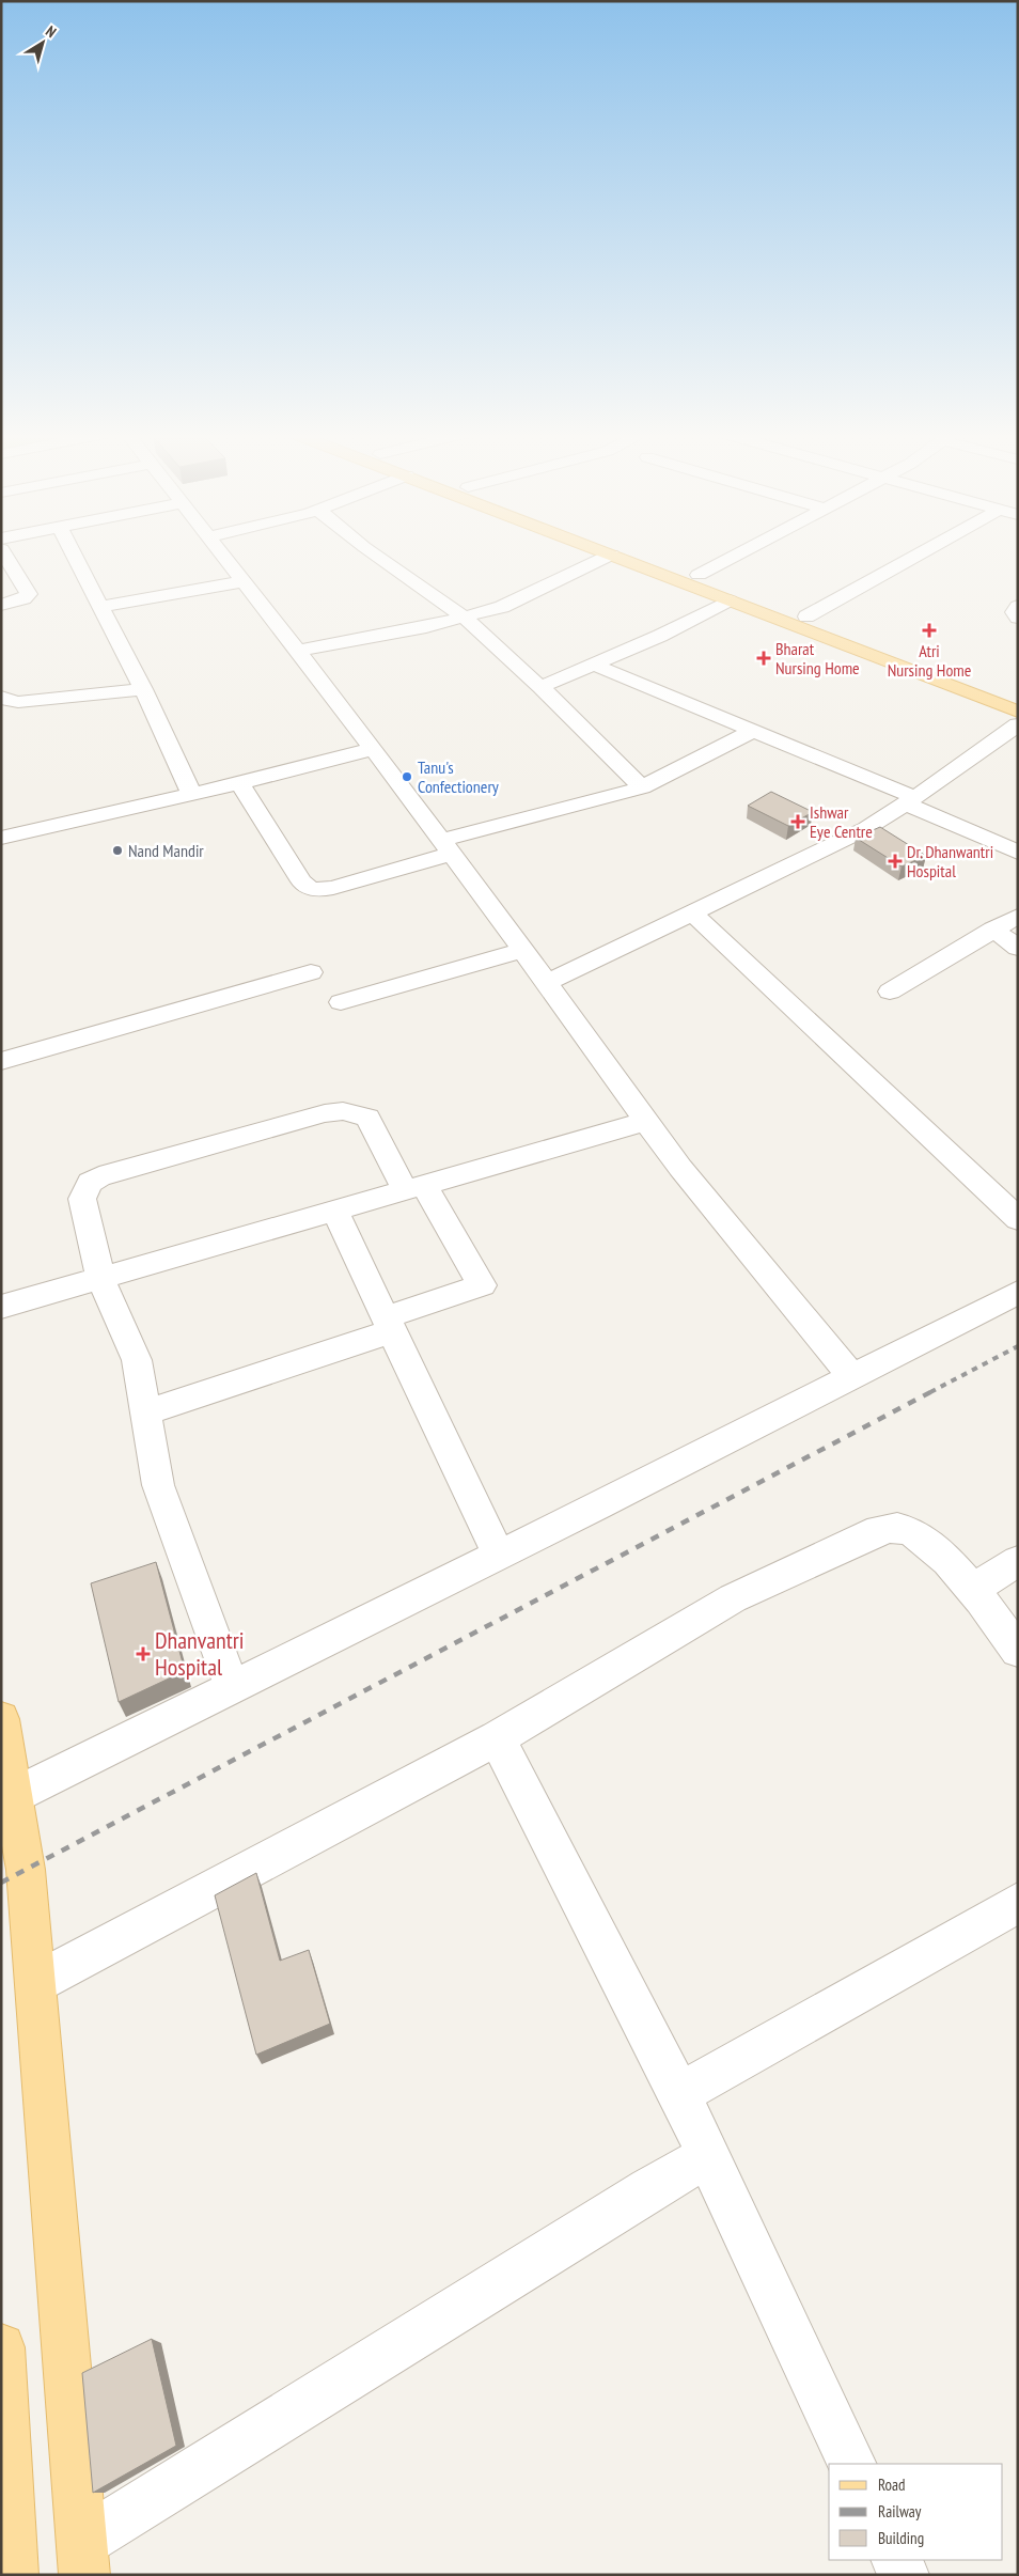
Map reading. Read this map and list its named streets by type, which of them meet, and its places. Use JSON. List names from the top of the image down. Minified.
{"places":{"health":["Atri Nursing Home","Bharat Nursing Home","Ishwar Eye Centre","Dr. Dhanwantri Hospital","Dhanvantri Hospital"],"other":["Tanu's Confectionery","Nand Mandir"]},"legend":["Road","Railway","Building"],"north":"top right"}
